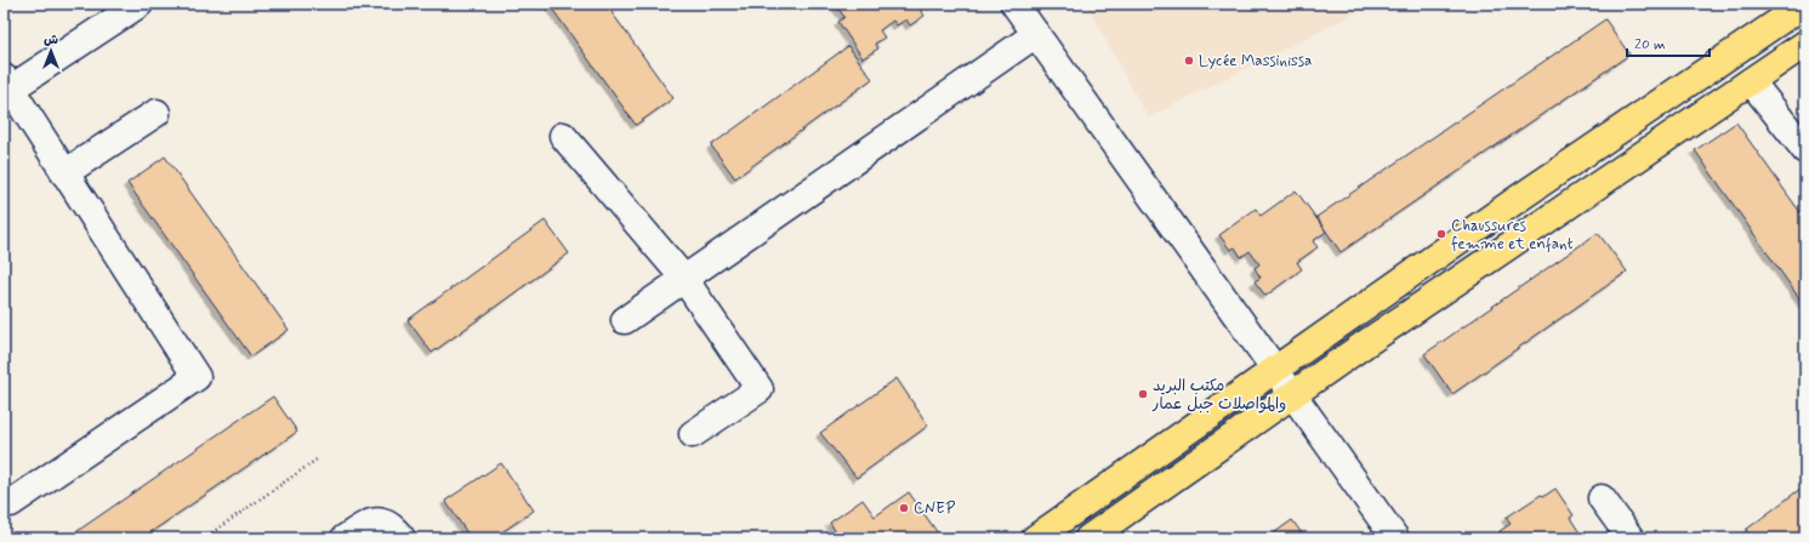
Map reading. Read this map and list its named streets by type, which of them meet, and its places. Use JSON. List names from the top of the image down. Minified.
{"places":["Lycée Massinissa","Chaussures femme et enfant","مكتب البريد والمواصلات جبل عمار","CNEP"],"scale_bar":"20 m","north":"top"}
